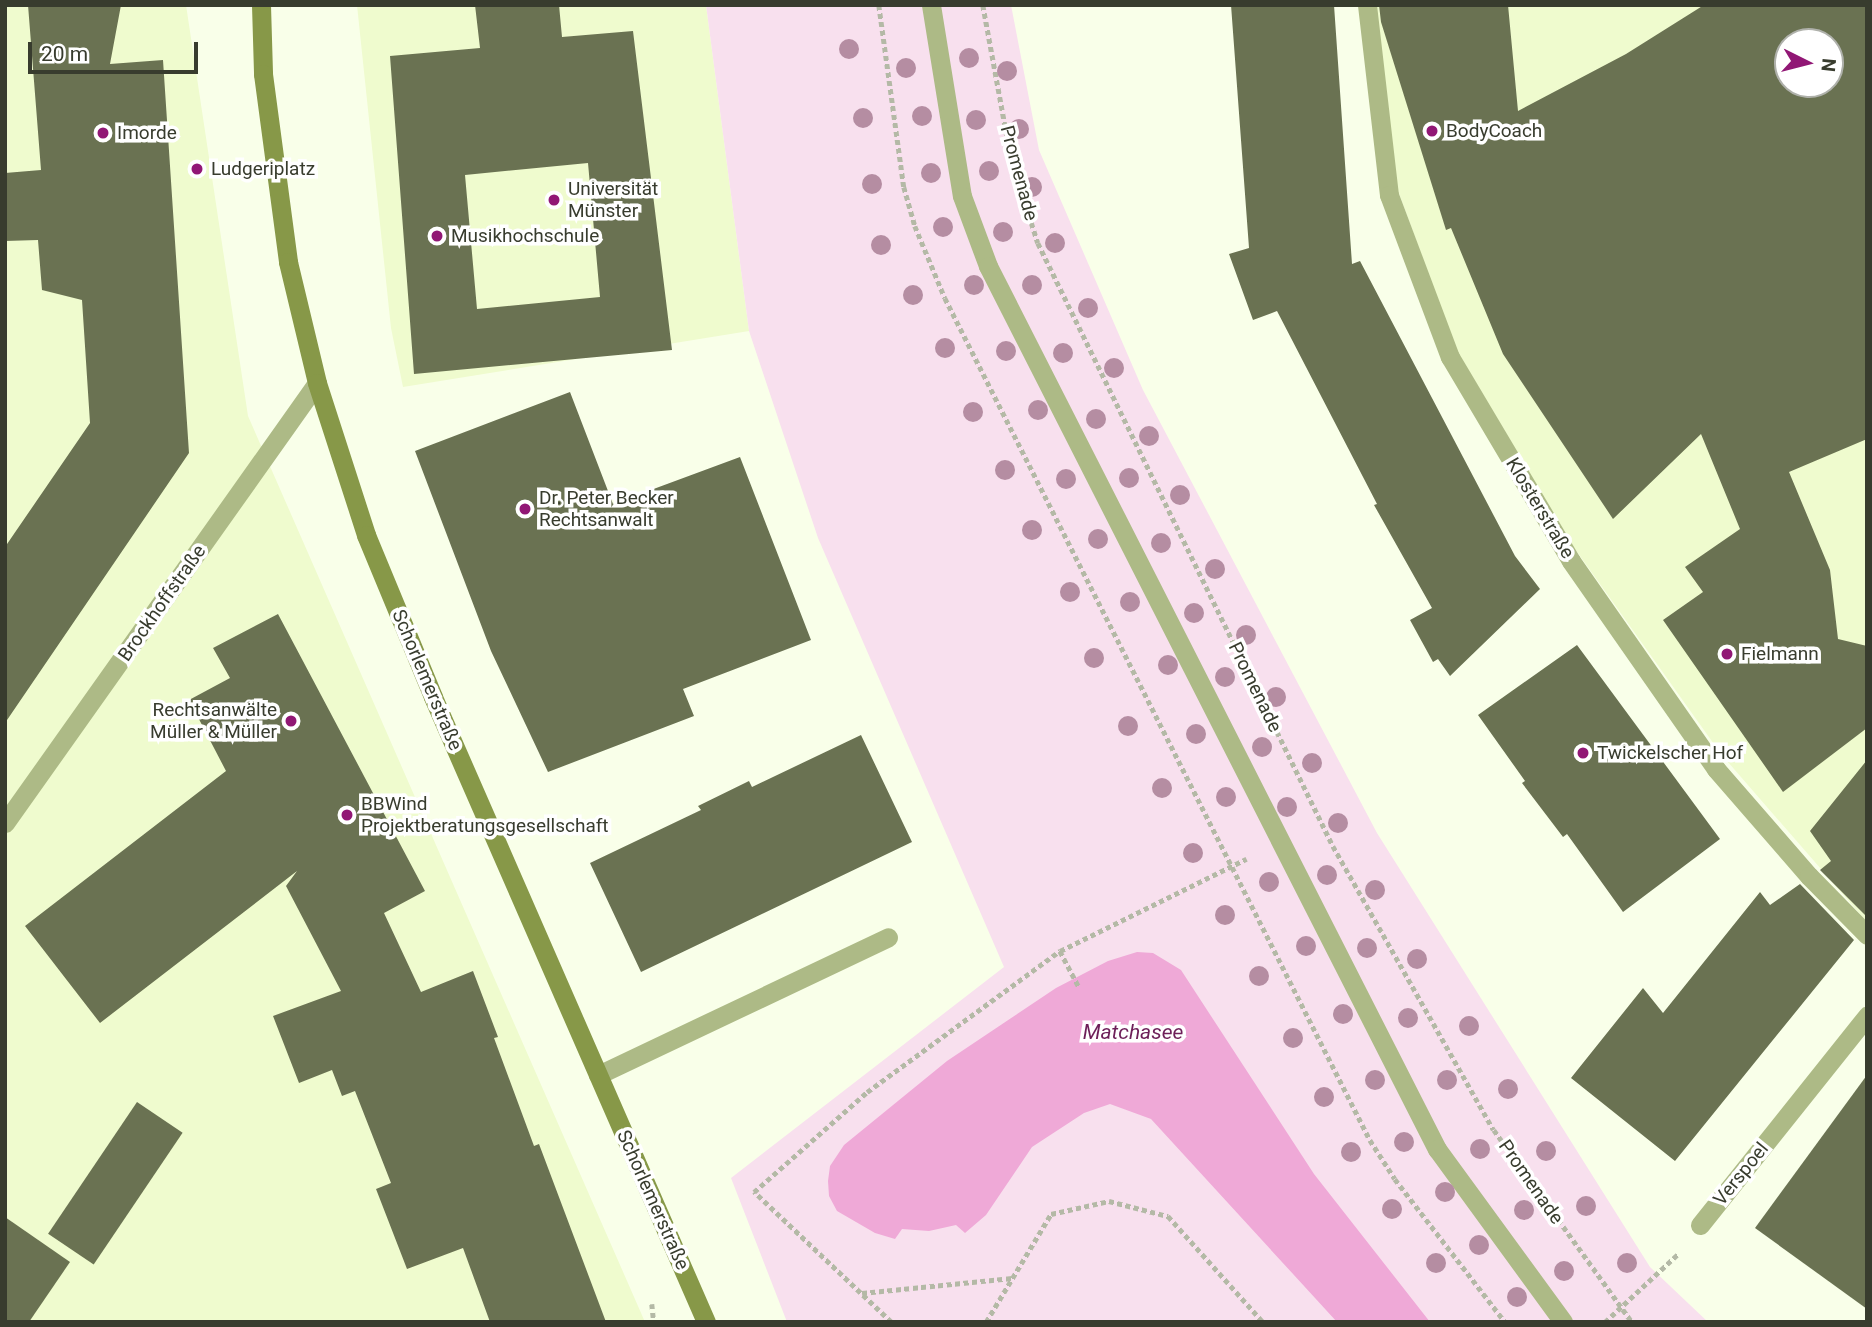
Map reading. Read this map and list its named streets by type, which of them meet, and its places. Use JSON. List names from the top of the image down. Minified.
{"streets":{"main road":["Schorlemerstraße"],"street":["Klosterstraße","Brockhoffstraße","Verspoel"],"path":["Promenade"]},"crossings":[["Promenade","Verspoel"],["Brockhoffstraße","Schorlemerstraße"]],"water":["Matchasee"],"places":["BodyCoach","Imorde","Ludgeriplatz","Universität Münster","Musikhochschule","Dr. Peter Becker Rechtsanwalt","Fielmann","Rechtsanwälte Müller & Müller","Twickelscher Hof","BBWind Projektberatungsgesellschaft"],"scale_bar":"20 m","north":"right"}
